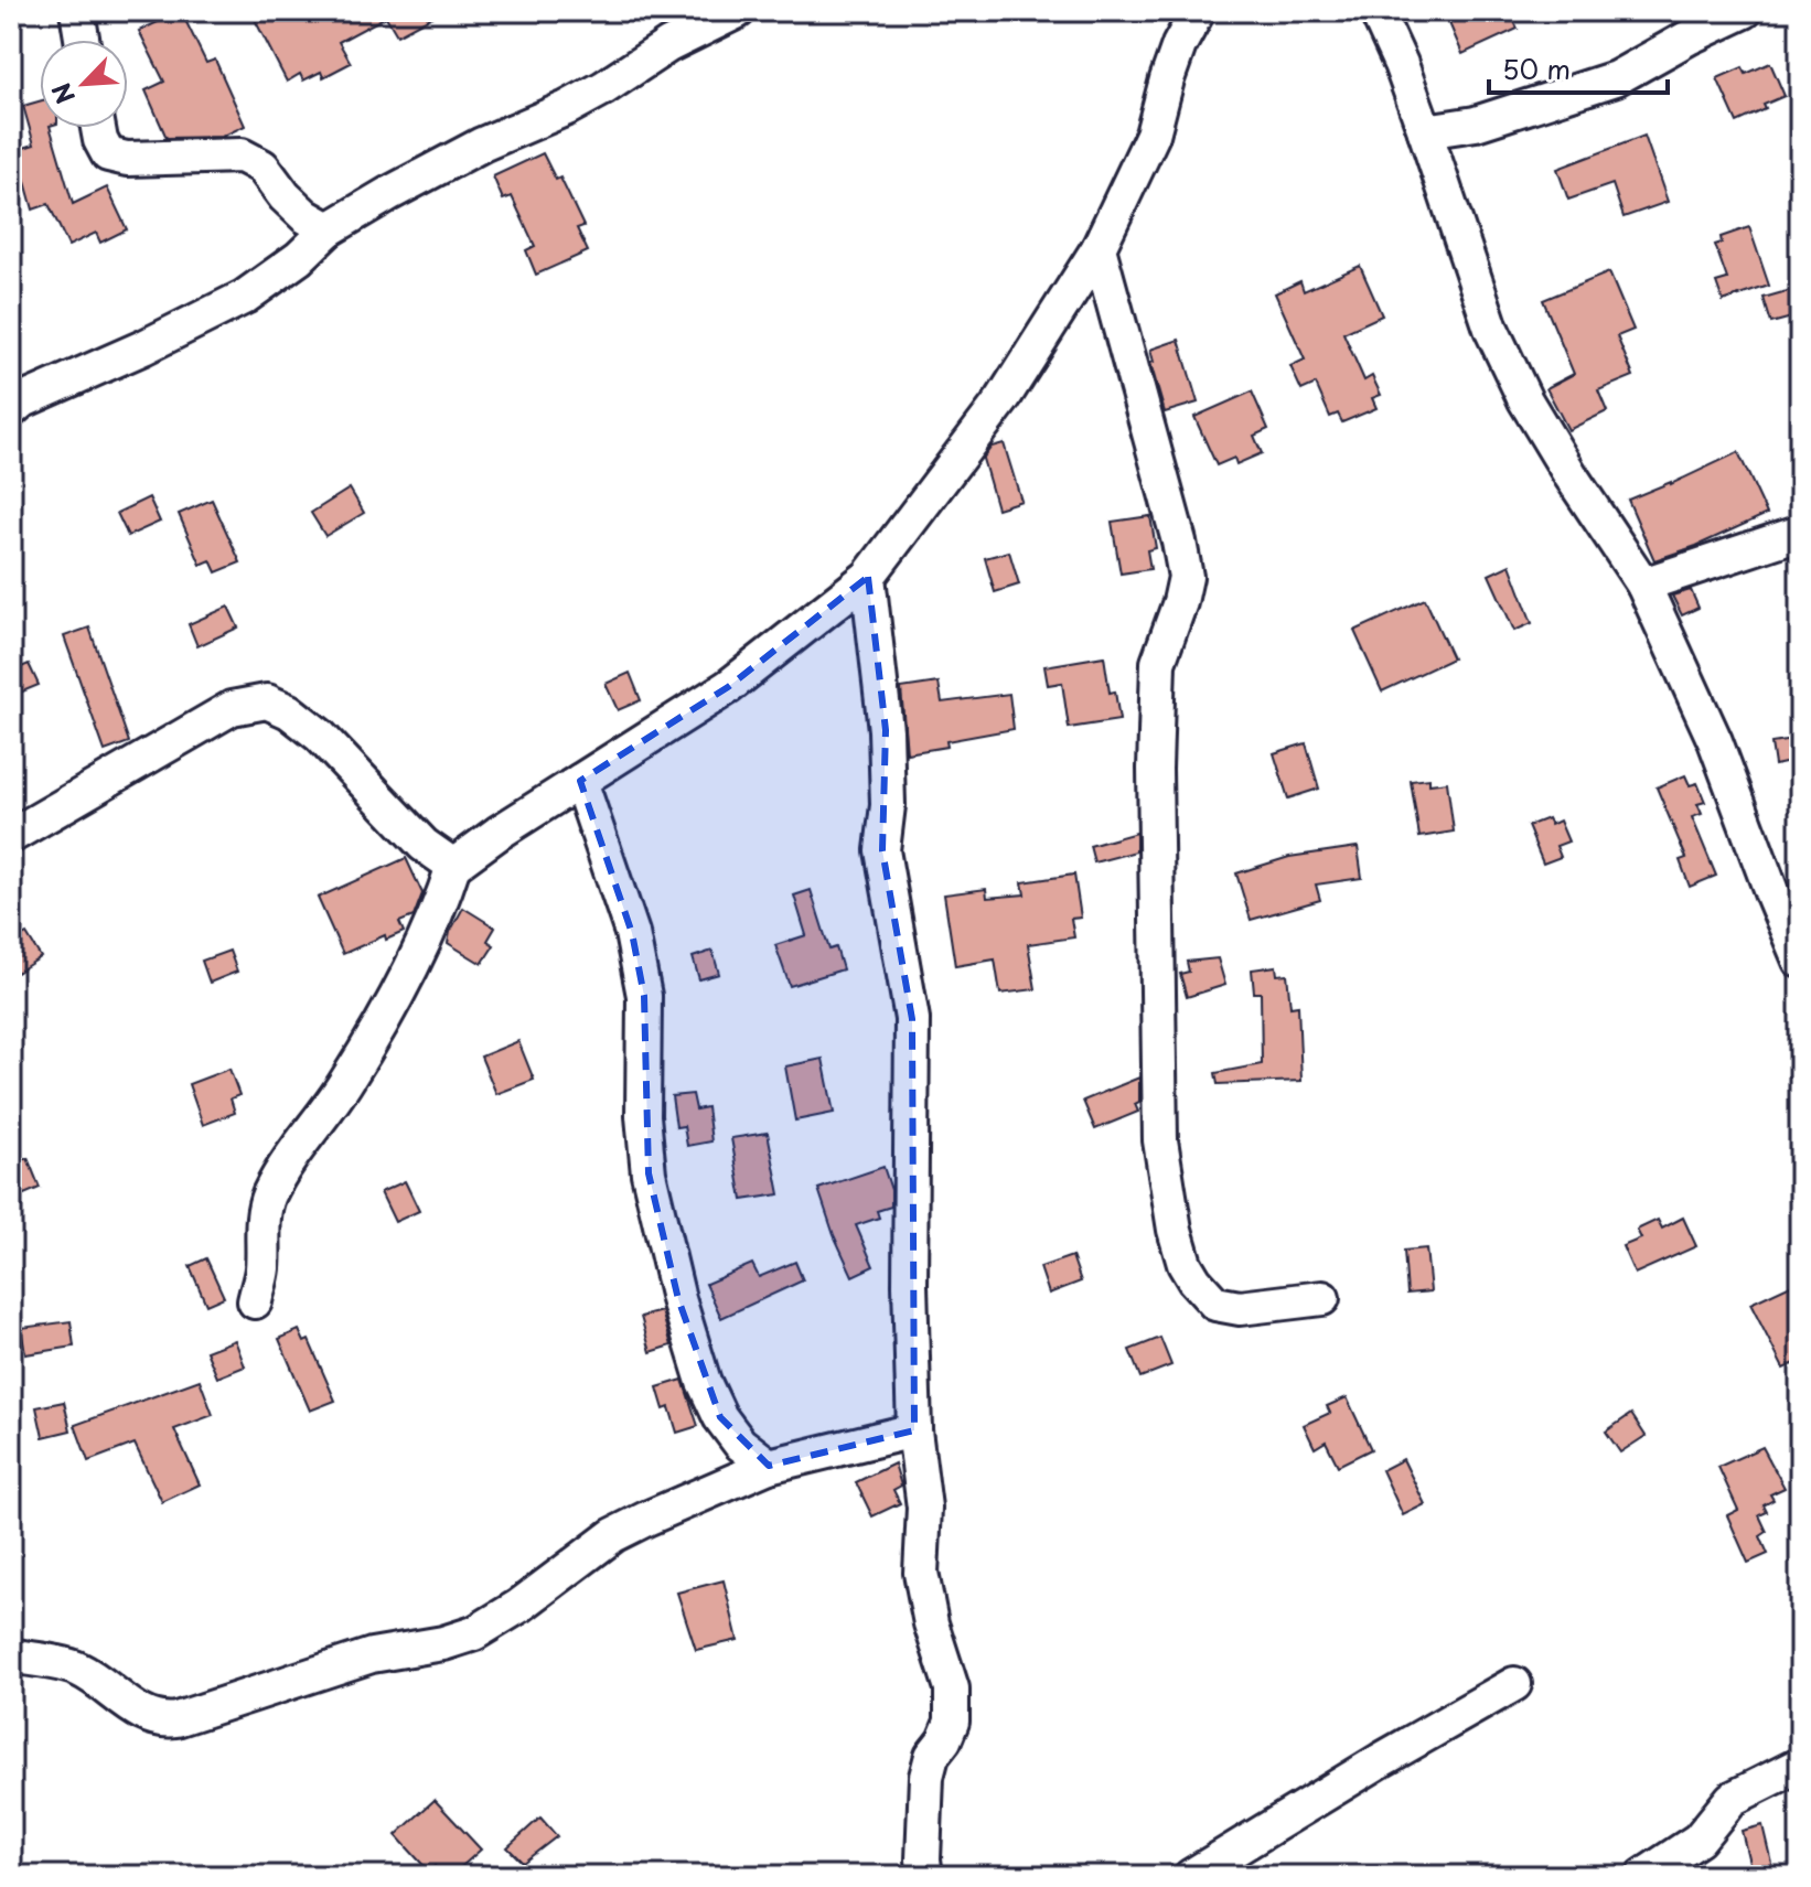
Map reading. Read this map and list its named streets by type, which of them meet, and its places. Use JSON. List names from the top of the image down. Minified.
{"scale_bar":"50 m","north":"bottom left"}
